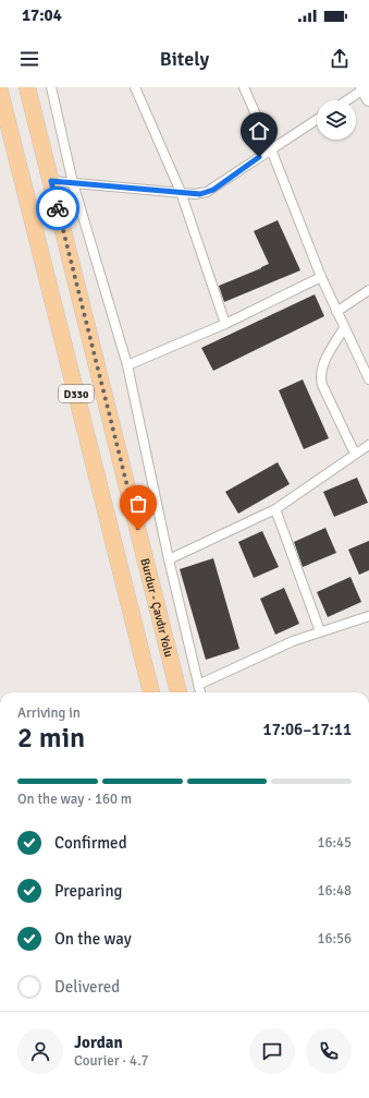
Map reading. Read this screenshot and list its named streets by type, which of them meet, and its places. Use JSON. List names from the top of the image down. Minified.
{"streets":{"highway":["D330","Burdur - Çavdır Yolu"]},"page":{"status":"17:04","header":"Bitely","heading":["2 min","Arriving in","17:06–17:11"],"panel":["Jordan","Courier · 4.7"],"bar":"On the way · 160 m","list":[["Confirmed","16:45"],["Preparing","16:48"],["On the way","16:56"],"Delivered"]}}
